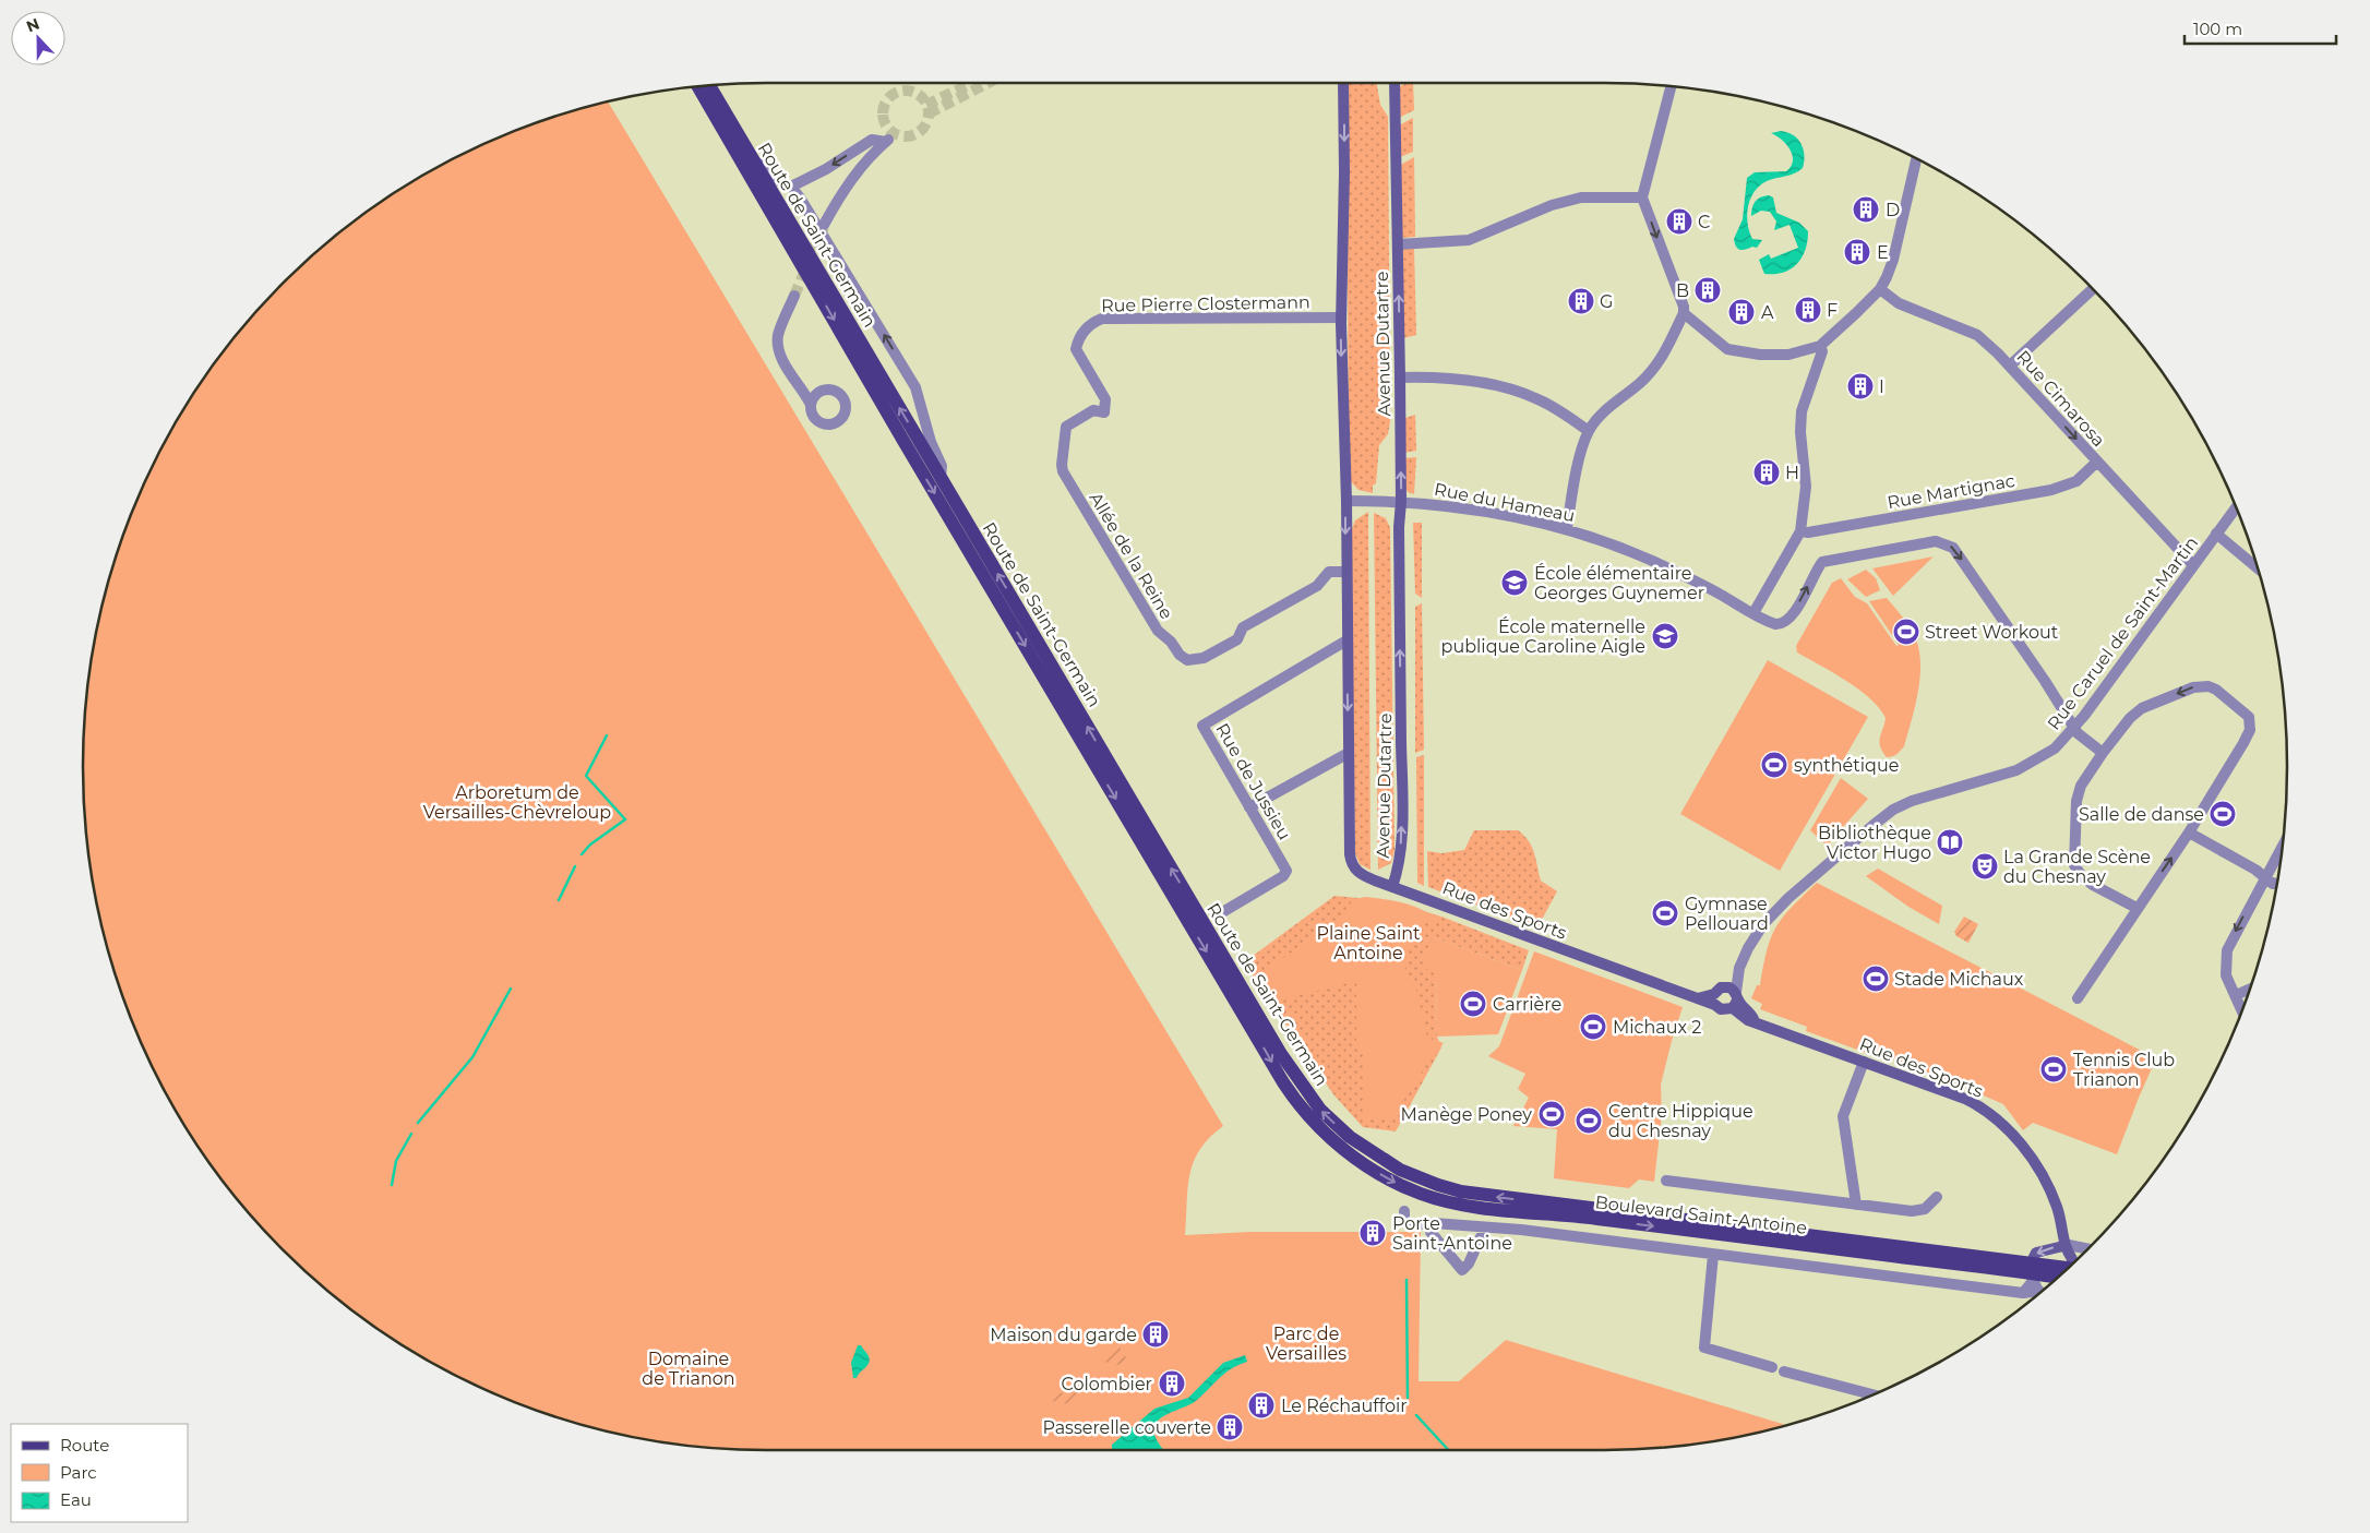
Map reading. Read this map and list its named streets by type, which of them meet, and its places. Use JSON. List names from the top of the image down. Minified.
{"streets":{"main road":["Route de Saint-Germain","Avenue Dutartre","Rue des Sports","Boulevard Saint-Antoine"],"street":["Rue Pierre Clostermann","Rue Cimarosa","Rue Martignac","Rue du Hameau","Allée de la Reine","Rue Caruel de Saint-Martin","Rue de Jussieu"]},"crossings":[["Route de Saint-Germain","Boulevard Saint-Antoine"],["Rue Pierre Clostermann","Avenue Dutartre"],["Rue Pierre Clostermann","Allée de la Reine"],["Avenue Dutartre","Rue du Hameau"],["Avenue Dutartre","Allée de la Reine"],["Avenue Dutartre","Rue de Jussieu"],["Avenue Dutartre","Rue des Sports"],["Rue Cimarosa","Rue Martignac"],["Rue Cimarosa","Rue Caruel de Saint-Martin"],["Rue du Hameau","Rue Caruel de Saint-Martin"],["Rue Caruel de Saint-Martin","Rue des Sports"]],"parks":["Arboretum de Versailles-Chèvreloup","Plaine Saint Antoine","Parc de Versailles","Domaine de Trianon"],"places":{"building":["D","C","E","B","G","F","A","I","H","Porte Saint-Antoine","Maison du garde","Colombier","Le Réchauffoir","Passerelle couverte"],"school or university":["École élémentaire Georges Guynemer","École maternelle publique Caroline Aigle"],"sports":["Street Workout","synthétique","Salle de danse","Gymnase Pellouard","Stade Michaux","Carrière","Michaux 2","Tennis Club Trianon","Manège Poney","Centre Hippique du Chesnay"],"library":["Bibliothèque Victor Hugo"],"theatre":["La Grande Scène du Chesnay"]},"legend":["Route","Parc","Eau"],"scale_bar":"100 m","north":"top"}
